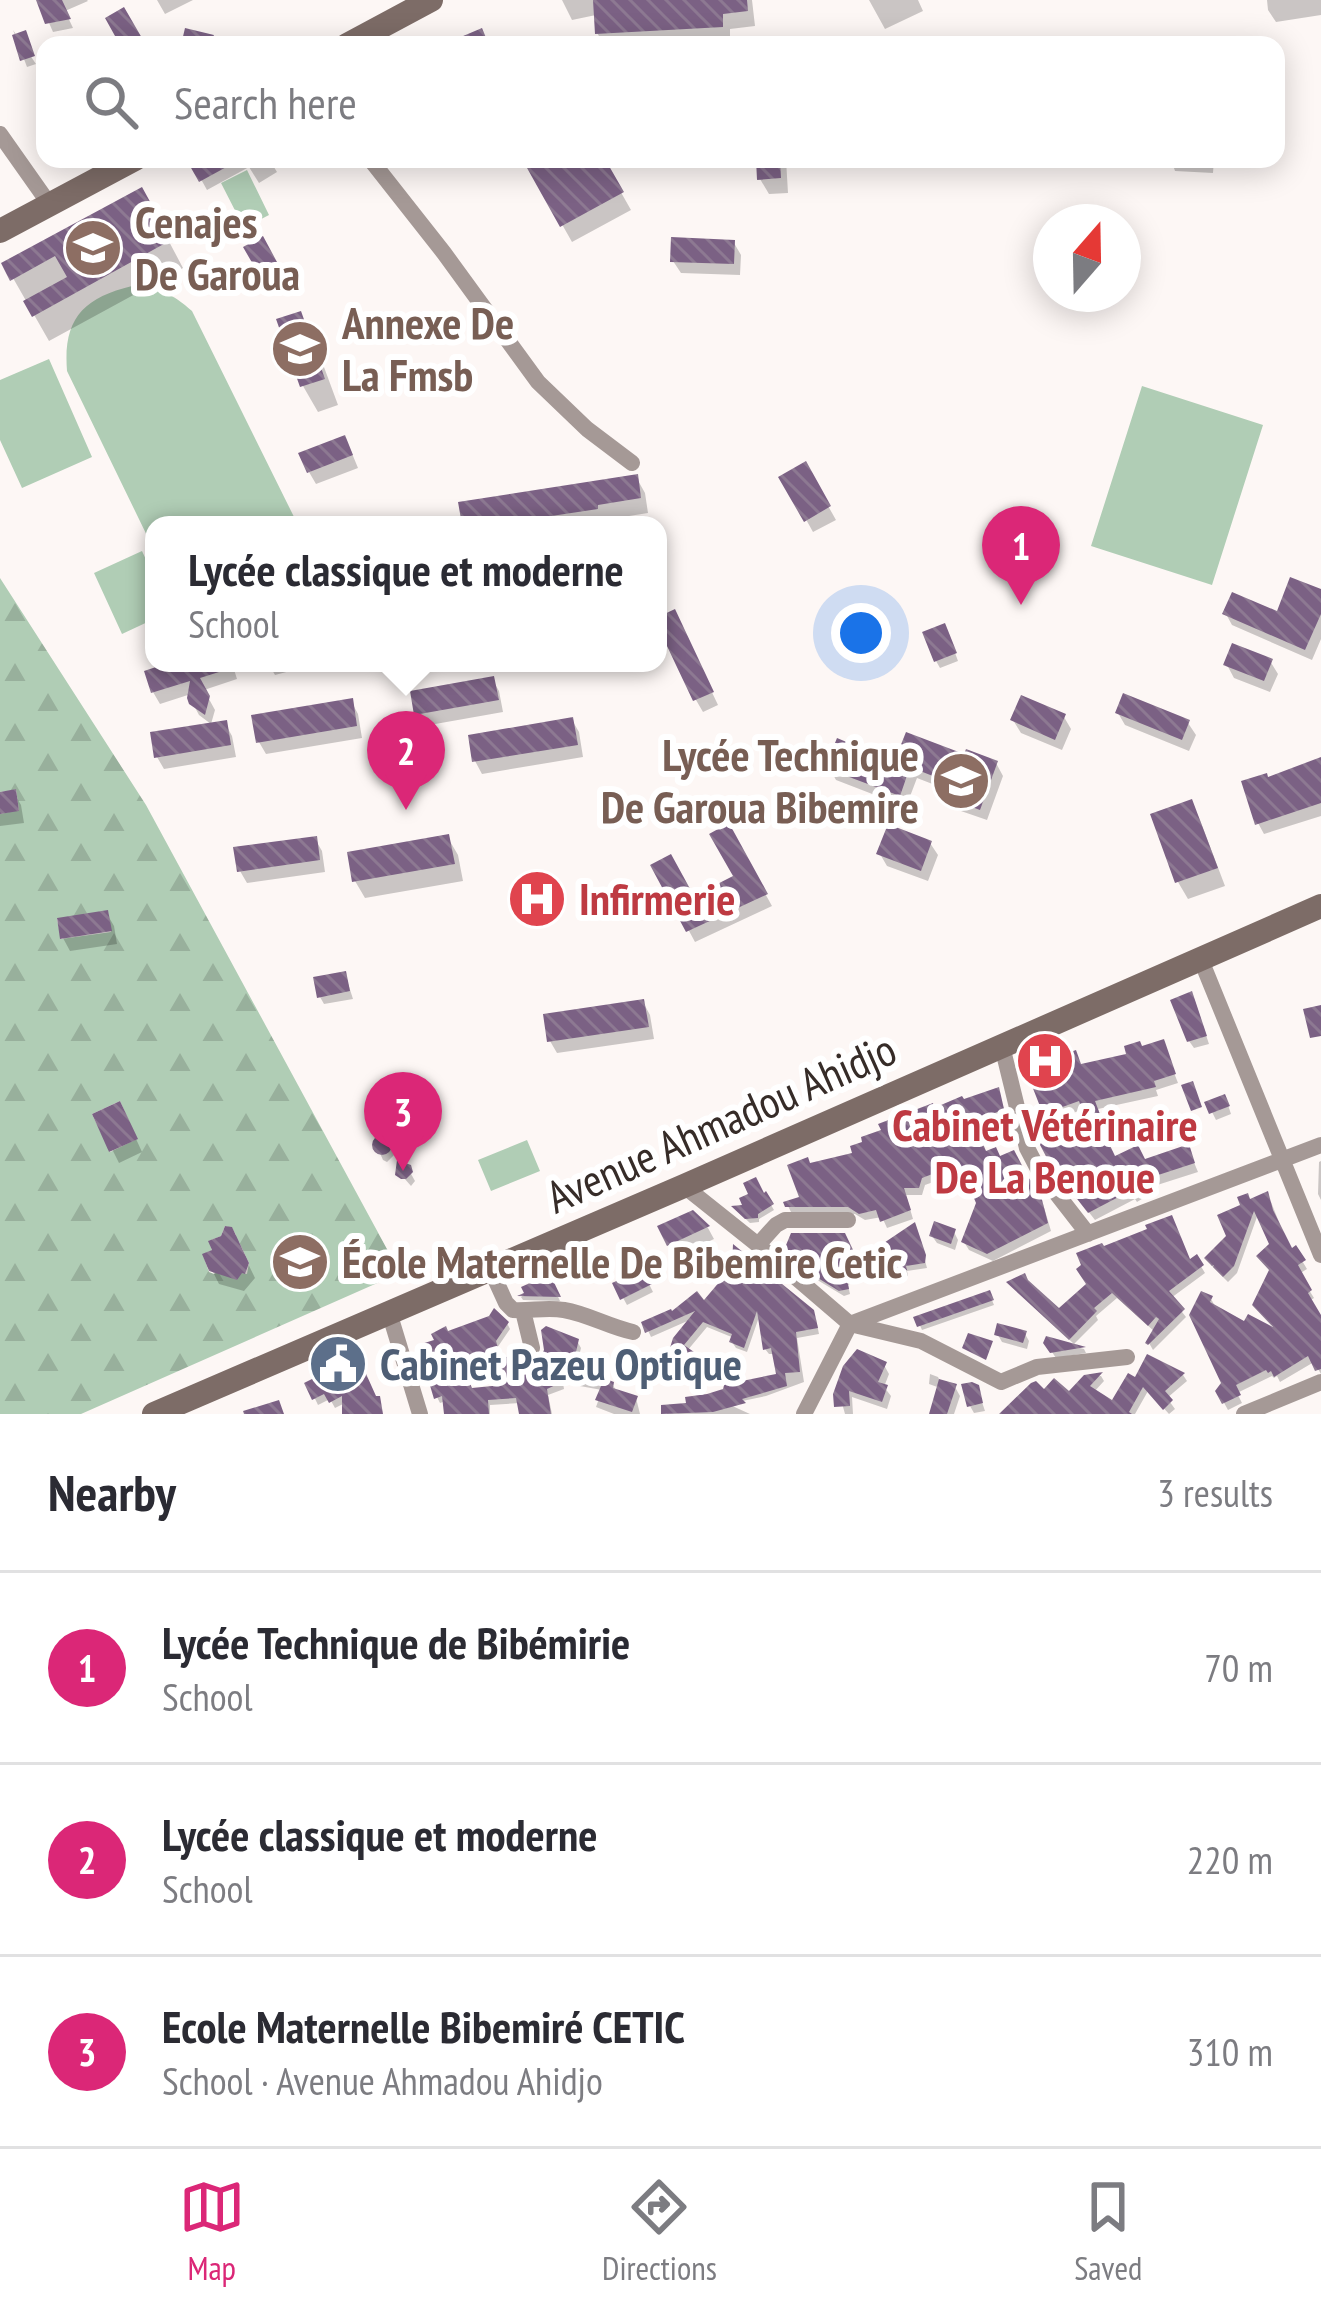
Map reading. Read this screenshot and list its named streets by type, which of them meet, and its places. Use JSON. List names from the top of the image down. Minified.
{"streets":{"main road":["Avenue Ahmadou Ahidjo"]},"places":{"school or university":["Cenajes De Garoua","Annexe De La Fmsb","Lycée Technique De Garoua Bibemire","École Maternelle De Bibemire Cetic"],"hospital":["Infirmerie","Cabinet Vétérinaire De La Benoue"],"public building":["Cabinet Pazeu Optique"]},"north":"top","page":{"search":"Search here","pins":["1","2","3"],"popup":["Lycée classique et moderne","School"],"heading":["Nearby","3 results"],"list":[{"mark":"1","name":"Lycée Technique de Bibémirie","note":"School","value":"70 m"},{"mark":"2","name":"Lycée classique et moderne","note":"School","value":"220 m"},{"mark":"3","name":"Ecole Maternelle Bibemiré CETIC","note":"School · Avenue Ahmadou Ahidjo","value":"310 m"}],"nav":["Map","Directions","Saved"]}}
